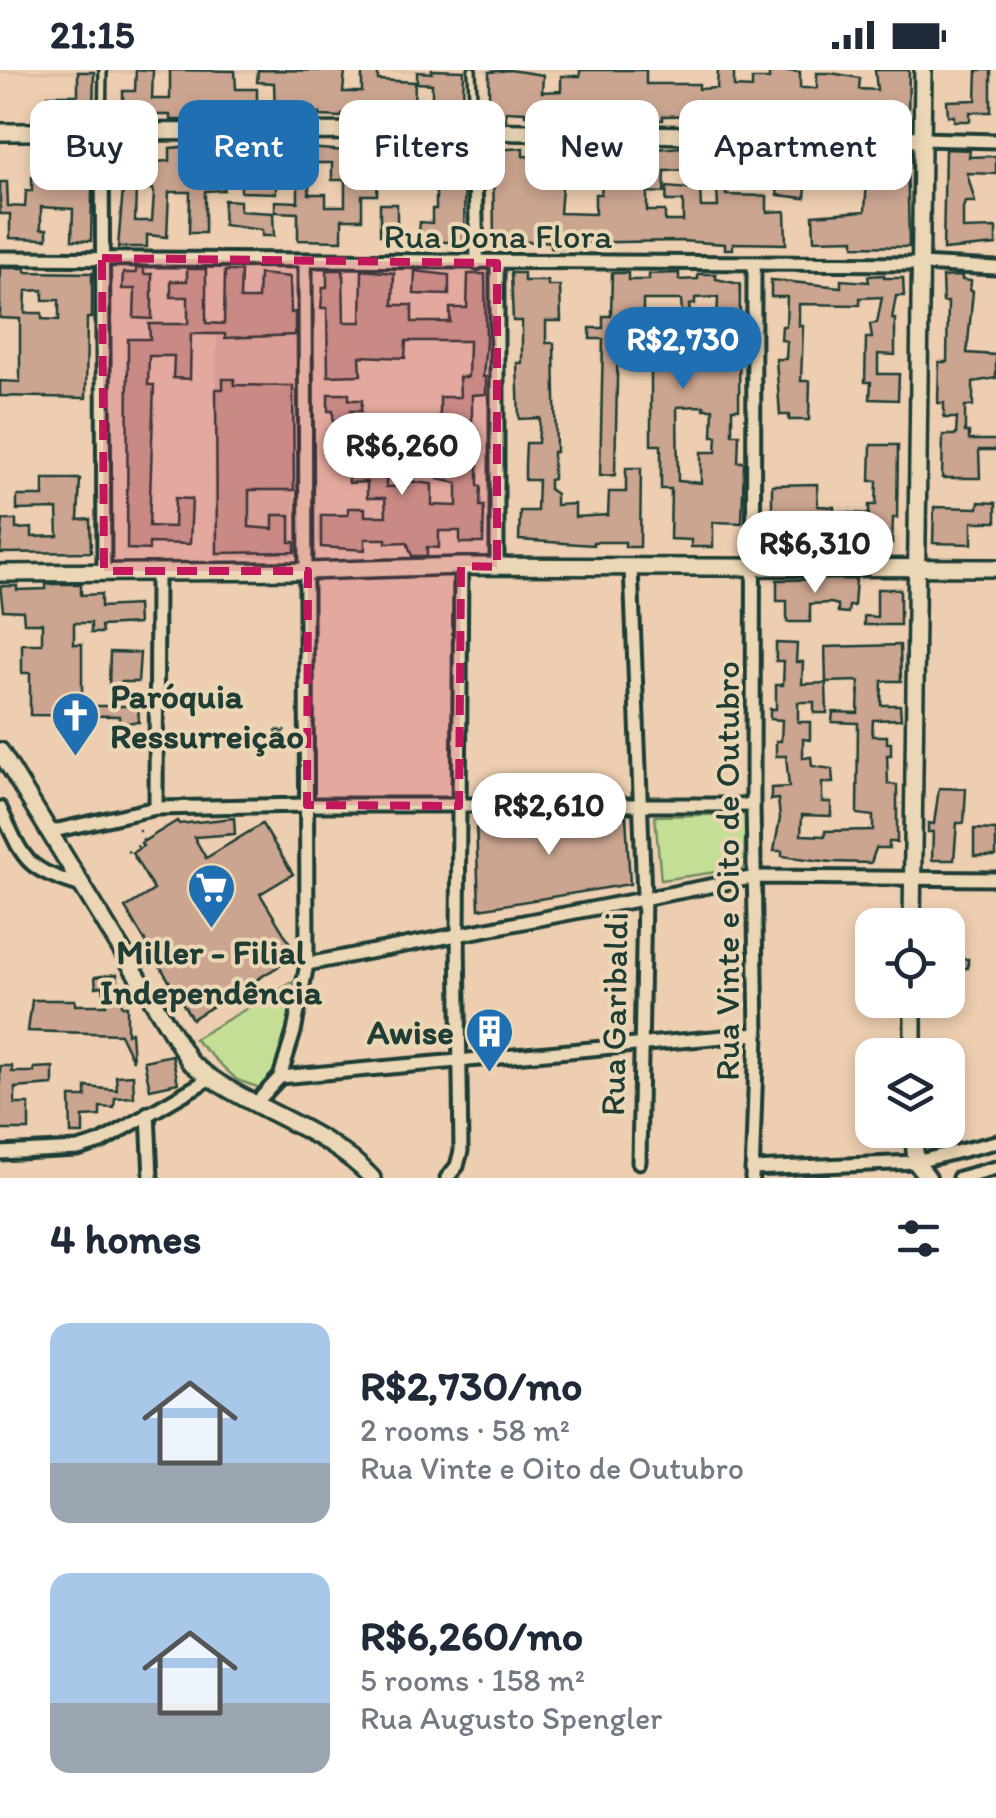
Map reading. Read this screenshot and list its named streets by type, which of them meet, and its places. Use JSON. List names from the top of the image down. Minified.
{"streets":{"street":["Rua Dona Flora","Rua Vinte e Oito de Outubro","Rua Garibaldi"]},"crossings":[["Rua Dona Flora","Rua Vinte e Oito de Outubro"]],"places":{"church":["Paróquia Ressurreição"],"supermarket":["Miller - Filial Independência"],"building":["Awise"]},"page":{"status":"21:15","chip":["Buy","Rent","Filters","New","Apartment"],"price":["R$2,730","R$6,260","R$6,310","R$2,610"],"heading":"4 homes","list":[{"name":"R$2,730/mo","note":"2 rooms · 58 m² · Rua Vinte e Oito de Outubro"},{"name":"R$6,260/mo","note":"5 rooms · 158 m² · Rua Augusto Spengler"}]}}
